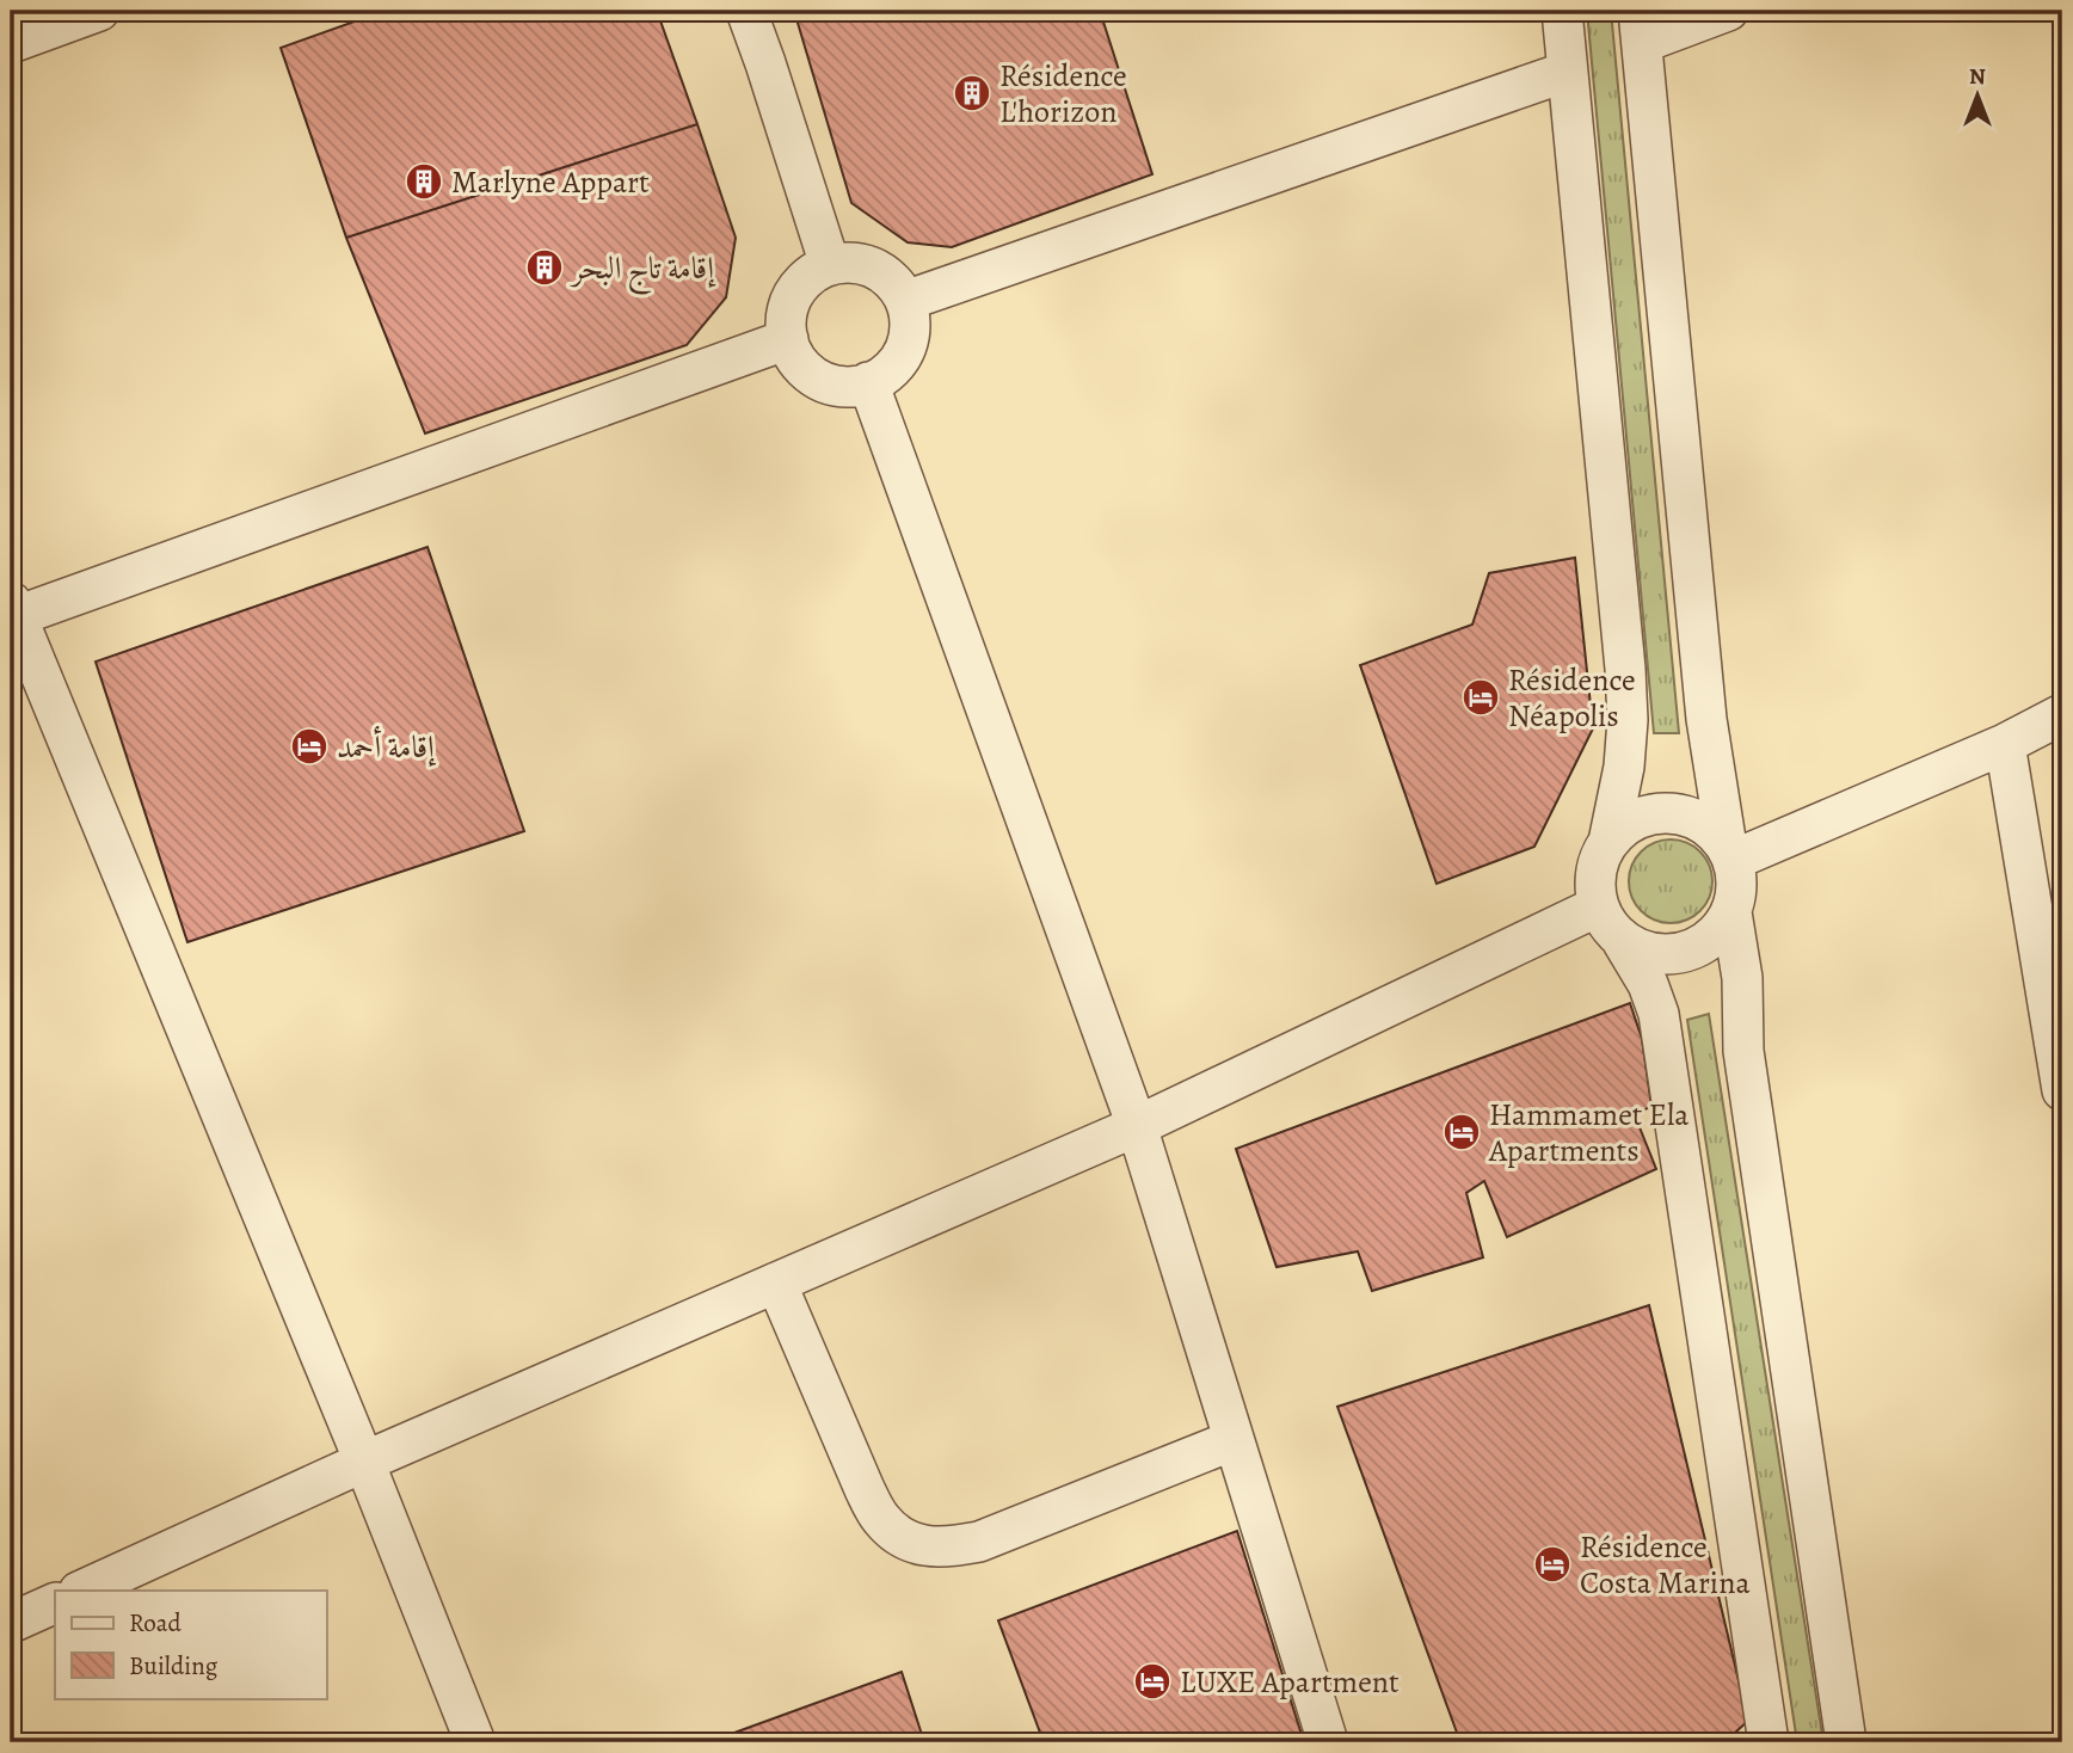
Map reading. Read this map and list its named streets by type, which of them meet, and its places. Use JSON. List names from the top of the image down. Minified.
{"places":{"building":["Résidence L'horizon","Marlyne Appart","إقامة تاج البحر"],"hotel":["Résidence Néapolis","إقامة أحمد","Hammamet Ela Apartments","Résidence Costa Marina","LUXE Apartment"]},"legend":["Road","Building"],"north":"top"}
